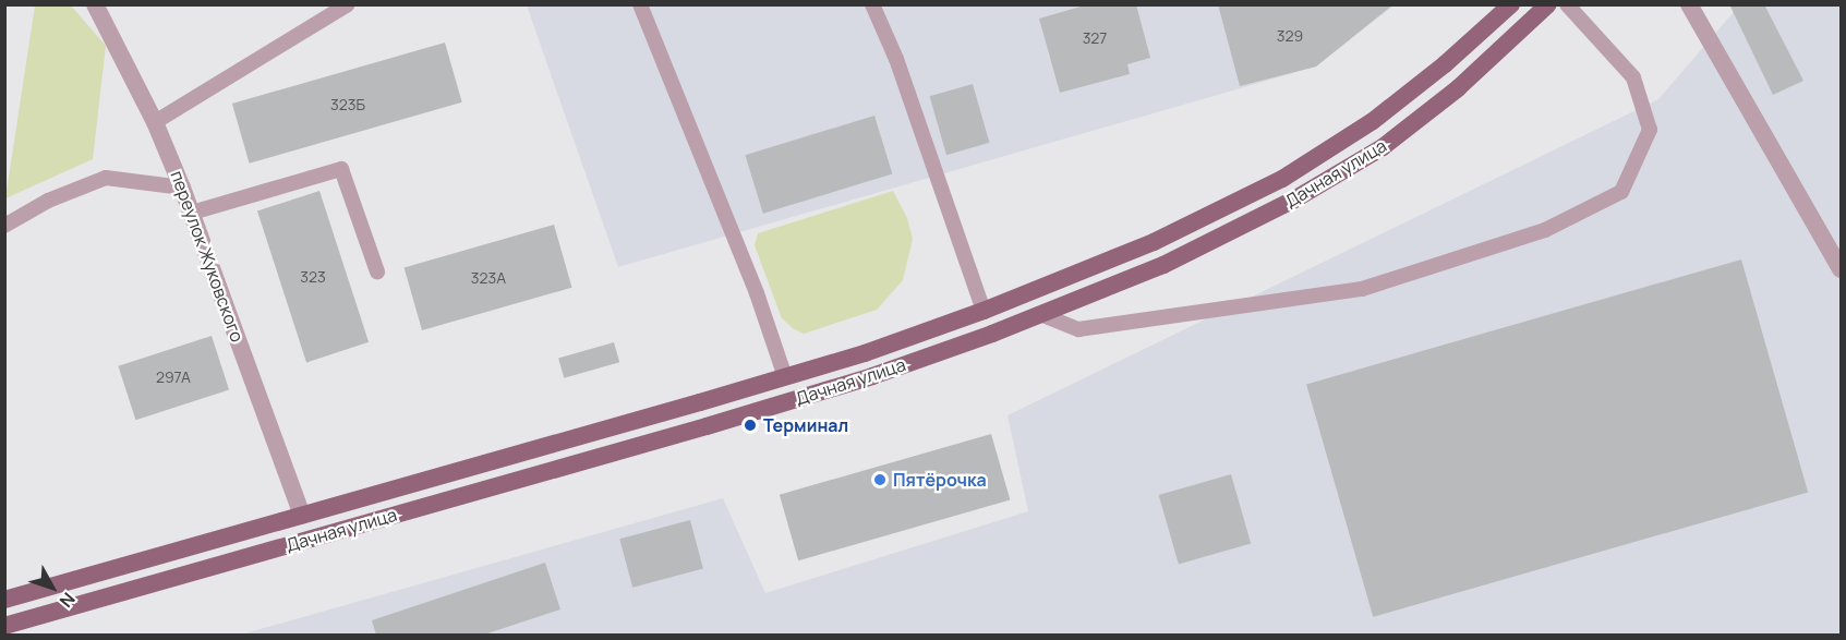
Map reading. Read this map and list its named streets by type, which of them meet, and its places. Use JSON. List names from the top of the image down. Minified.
{"streets":{"main road":["Дачная улица"],"street":["переулок Жуковского"]},"crossings":[["Дачная улица","переулок Жуковского"]],"places":["Терминал","Пятёрочка"],"house_numbers":["329","327","323Б","323","323А","297А"],"north":"bottom right"}
